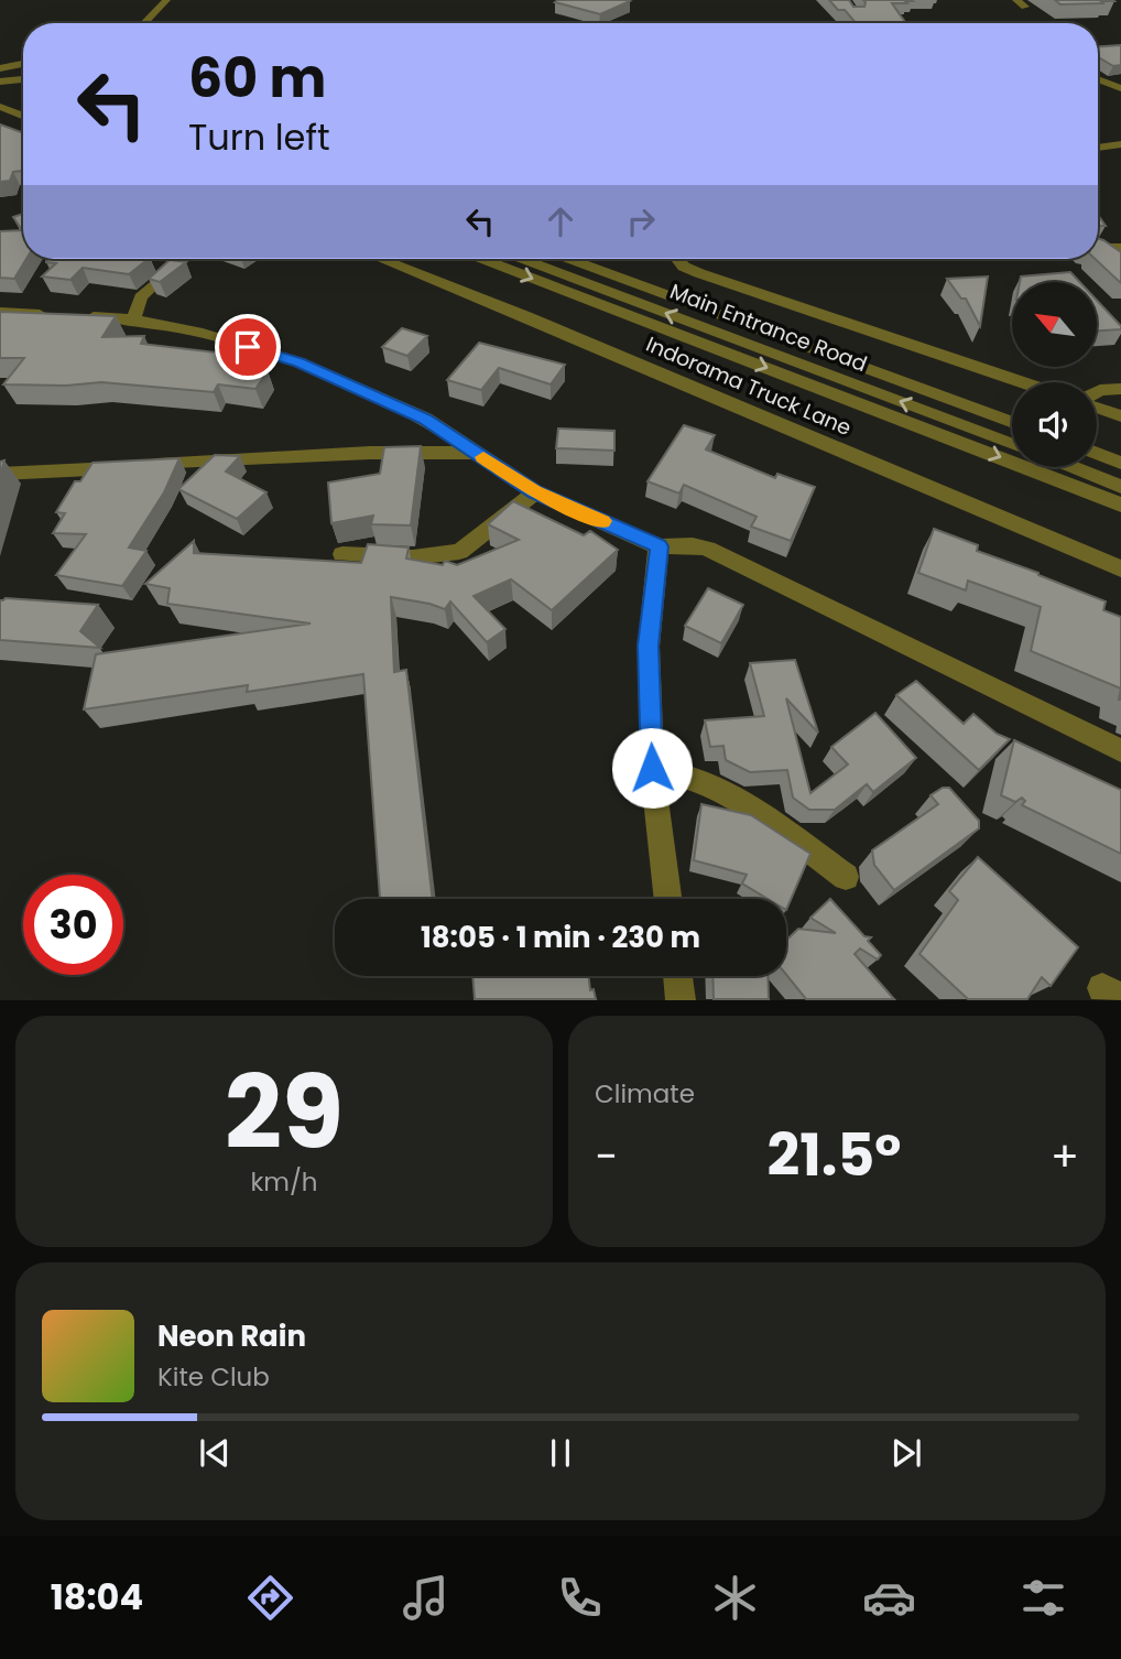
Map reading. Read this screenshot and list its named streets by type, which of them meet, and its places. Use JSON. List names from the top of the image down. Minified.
{"streets":{"street":["Main Entrance Road","Indorama Truck Lane"]},"north":"top left","page":{"turn":["60 m","Turn left"],"limit":"30","trip":"18:05 · 1 min · 230 m","tile":[["29","km/h"],"Climate"],"heat":["−","21.5°","+"],"song":["Neon Rain","Kite Club"],"tabs":"18:04"}}
